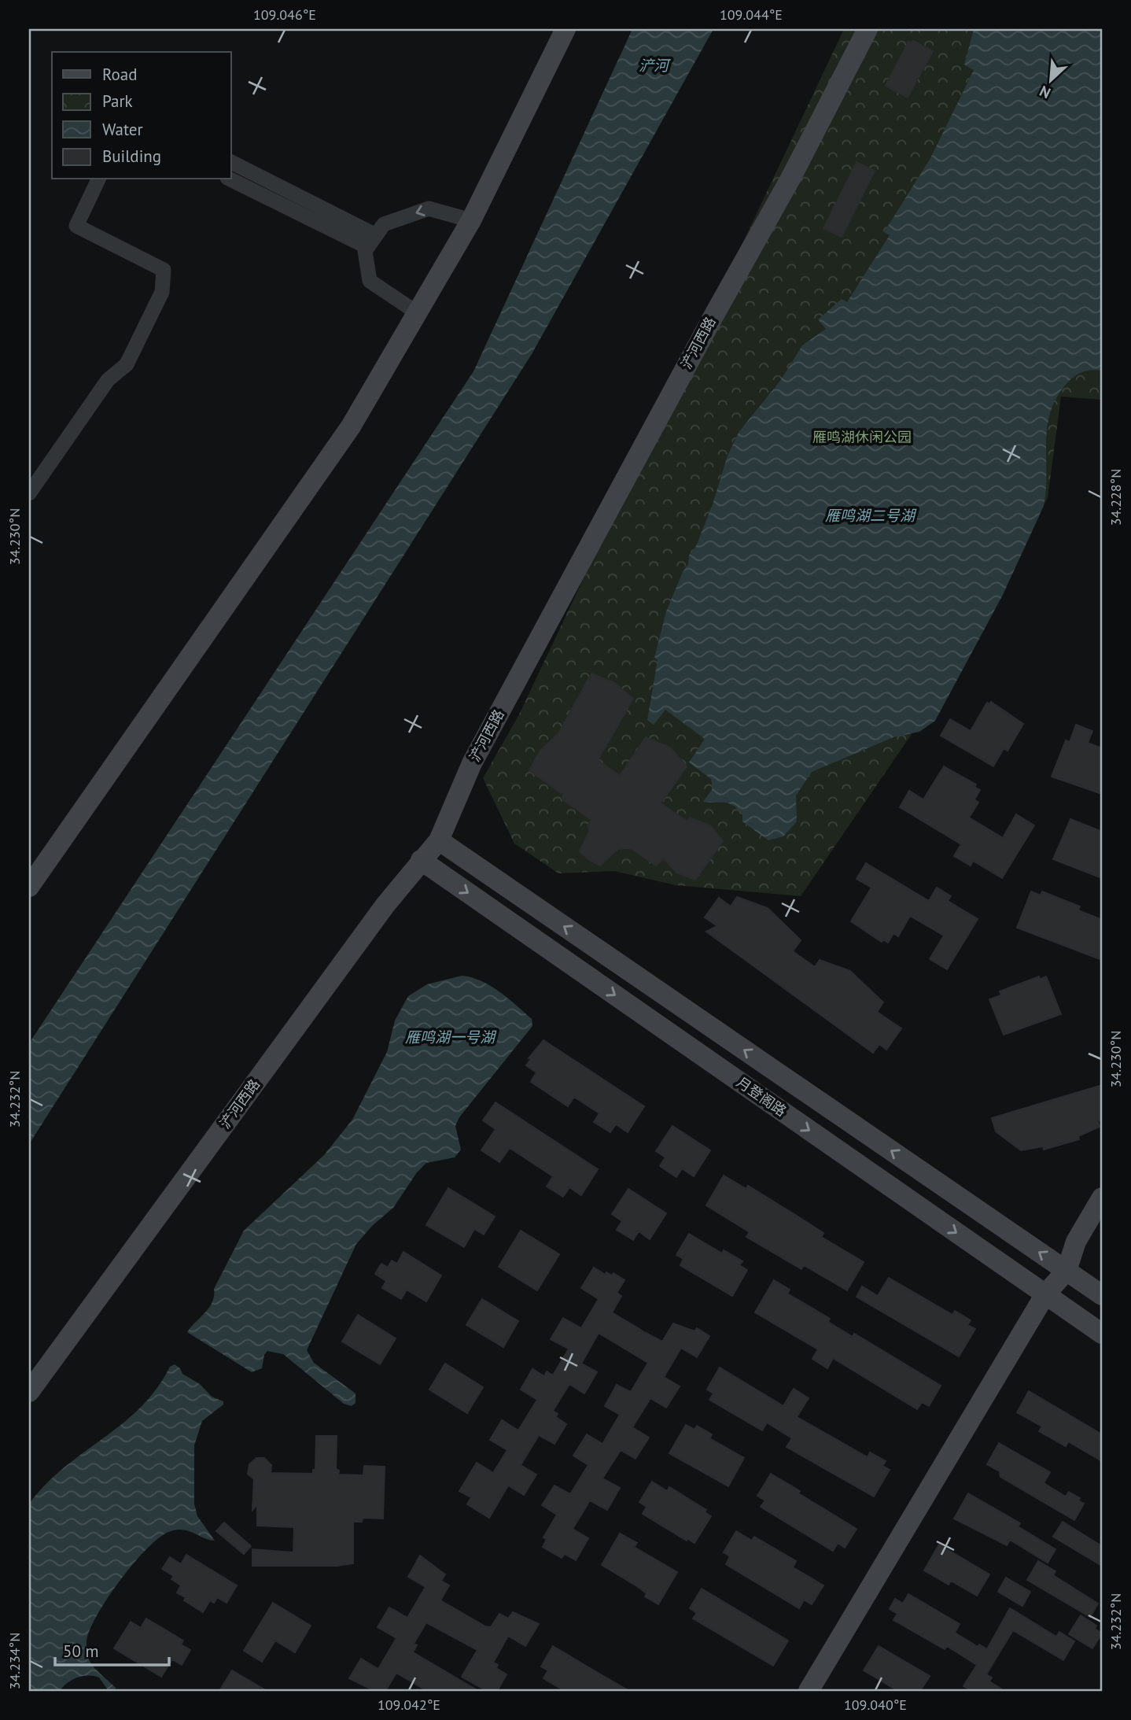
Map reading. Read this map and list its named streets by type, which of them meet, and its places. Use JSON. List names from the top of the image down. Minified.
{"streets":{"street":["浐河西路","月登阁路"]},"crossings":[["浐河西路","月登阁路"]],"water":["浐河","雁鸣湖二号湖","雁鸣湖一号湖"],"parks":["雁鸣湖休闲公园"],"legend":["Road","Park","Water","Building"],"scale_bar":"50 m","north":"bottom left","coordinates":["109.046°E","109.044°E","34.228°N","34.230°N","34.232°N","34.234°N","109.042°E","109.040°E"]}
